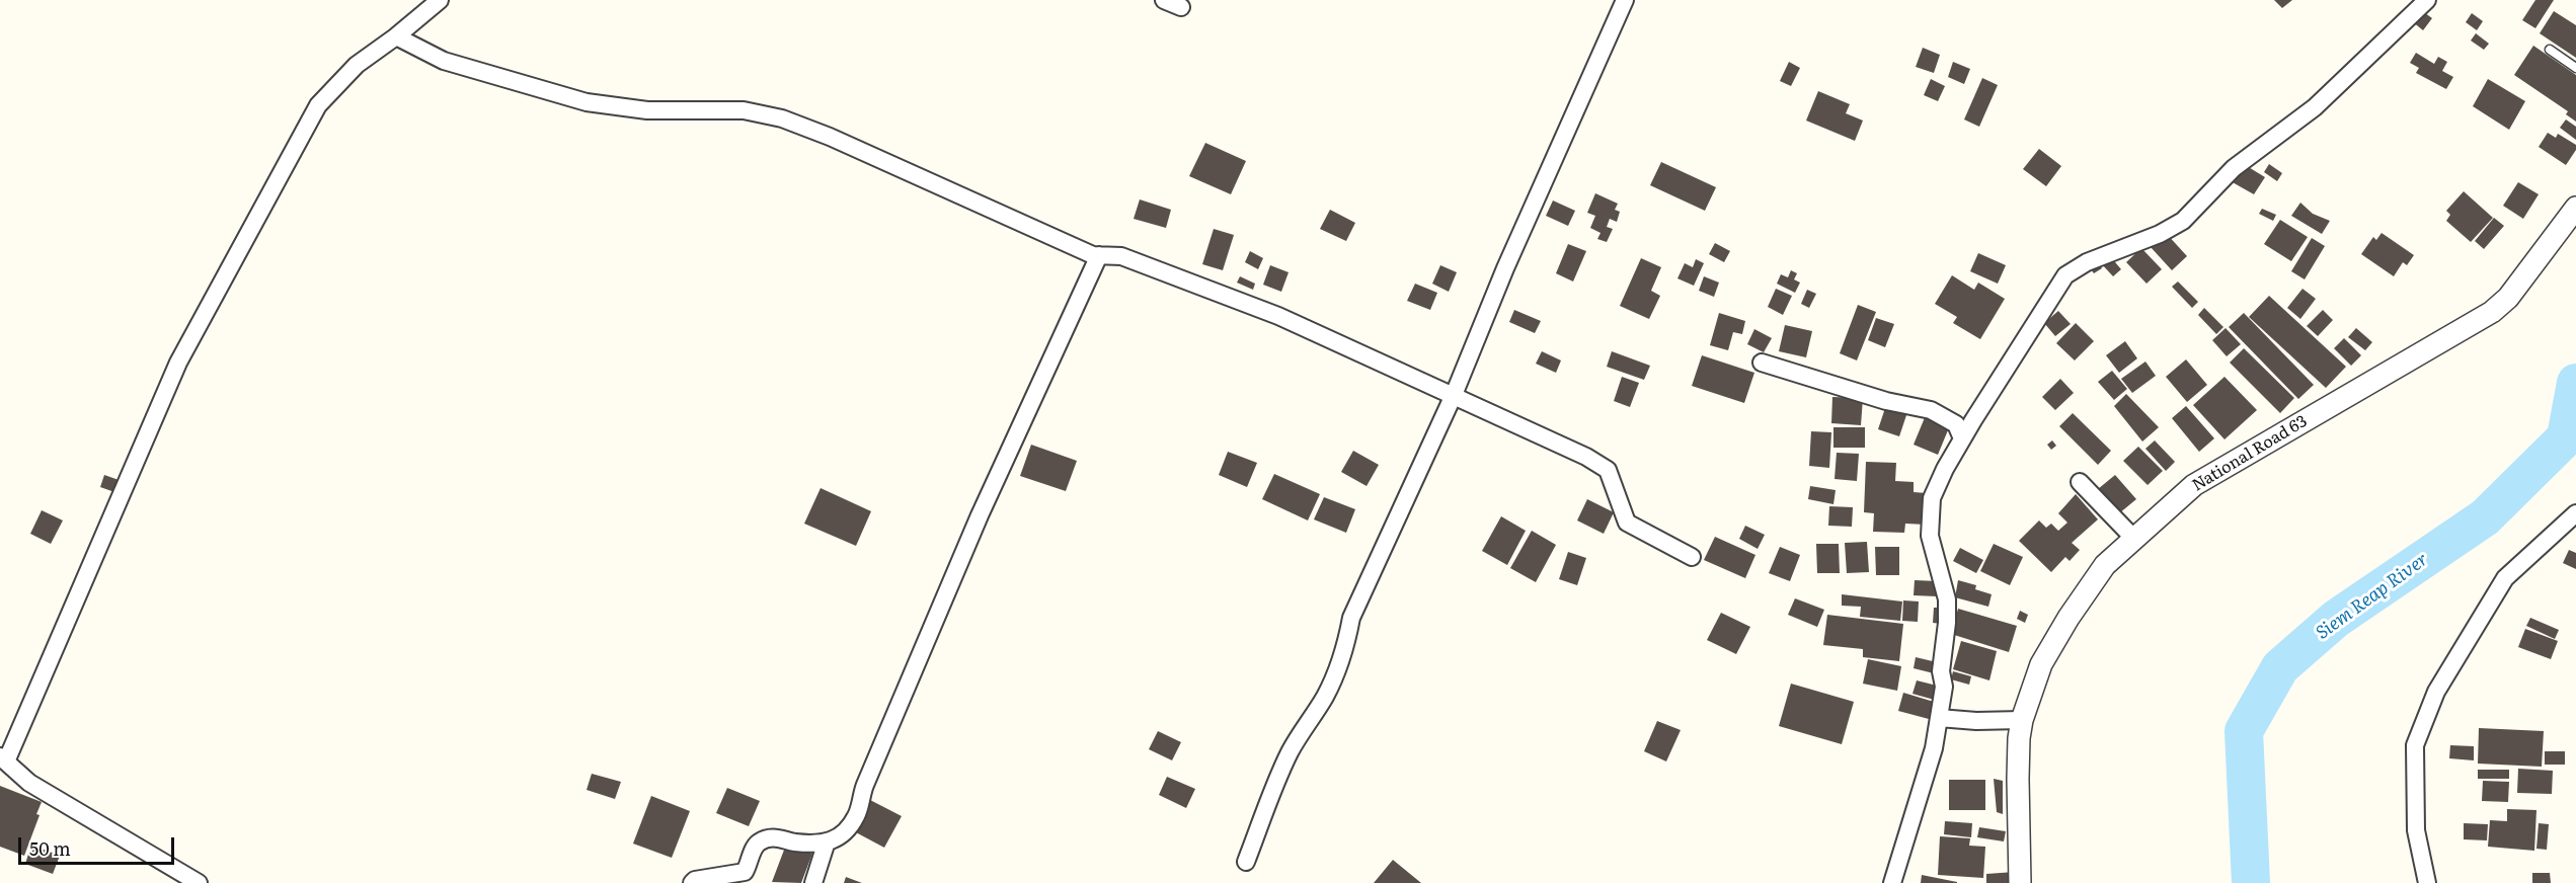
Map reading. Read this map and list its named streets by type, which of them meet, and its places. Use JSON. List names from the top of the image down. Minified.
{"streets":{"street":["National Road 63"]},"water":["Siem Reap River"],"scale_bar":"50 m"}
